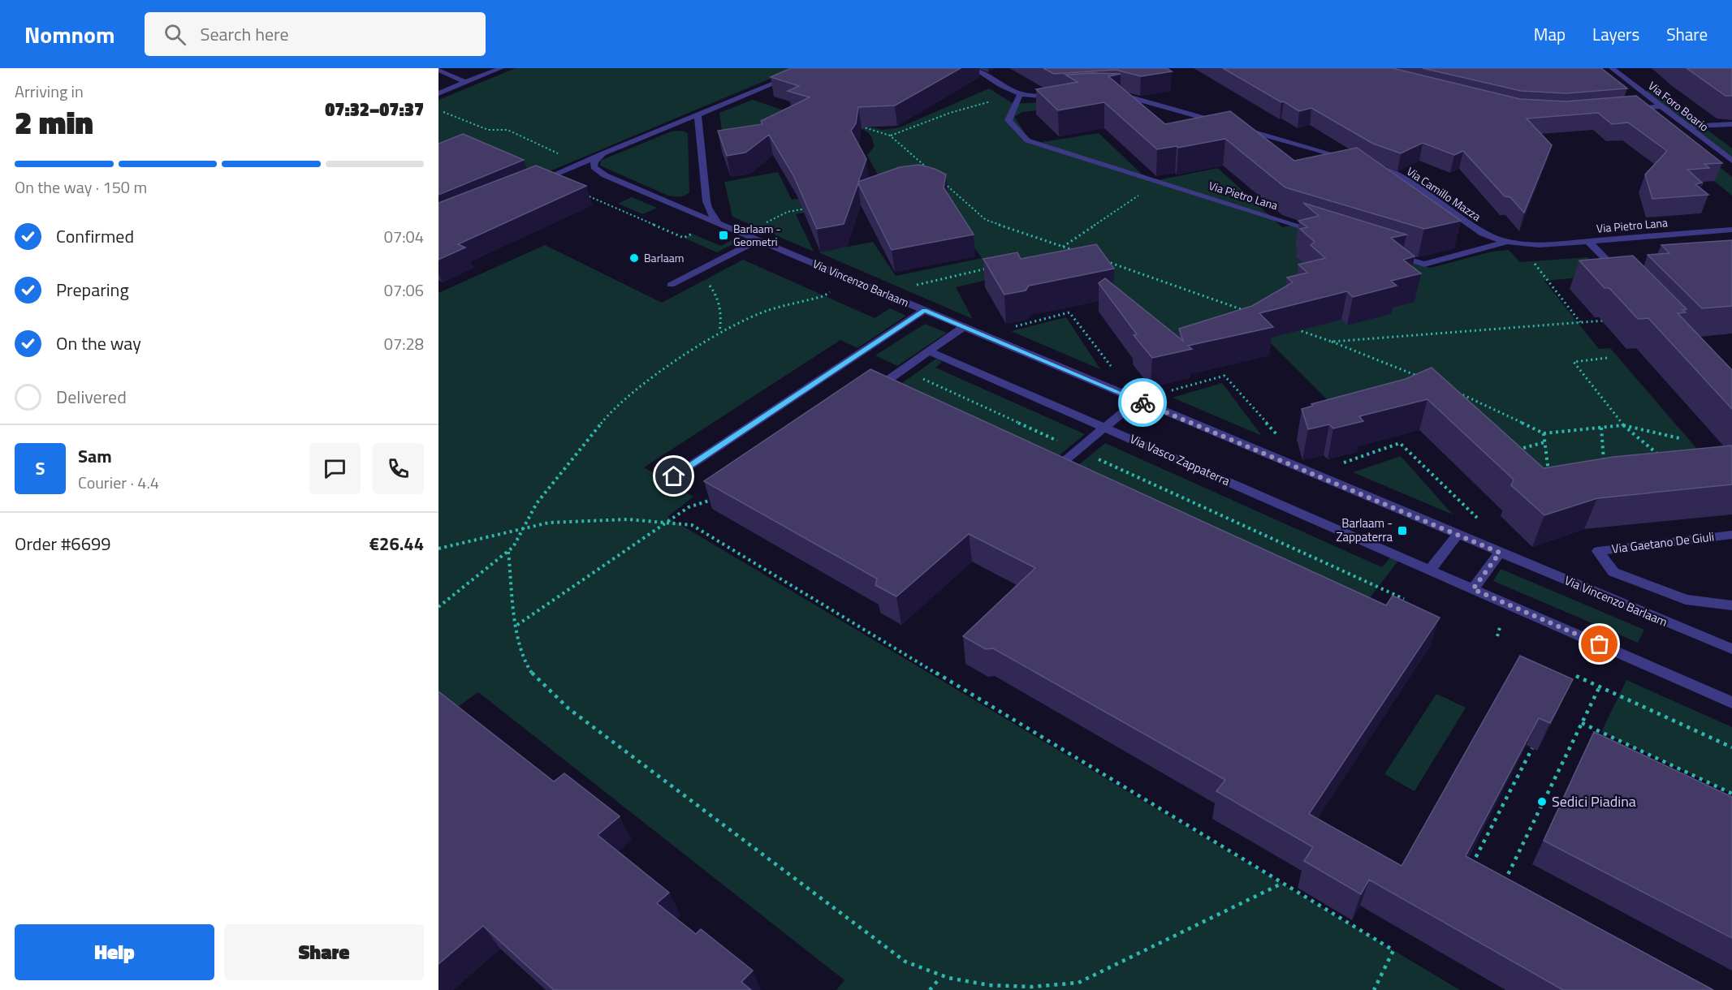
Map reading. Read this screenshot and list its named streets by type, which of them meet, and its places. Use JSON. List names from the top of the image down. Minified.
{"streets":{"street":["Via Foro Boario","Via Camillo Mazza","Via Pietro Lana","Via Vincenzo Barlaam","Via Vasco Zappaterra","Via Gaetano De Giuli"]},"crossings":[["Via Camillo Mazza","Via Pietro Lana"]],"places":{"transit":["Barlaam - Geometri","Barlaam - Zappaterra"],"other":["Barlaam","Sedici Piadina"]},"page":{"header":"Nomnom","search":"Search here","nav":["Map","Layers","Share"],"heading":["2 min","Arriving in","07:32–07:37"],"panel":["Sam","Courier · 4.4","Order #6699","€26.44"],"bar":"On the way · 150 m","list":[["Confirmed","07:04"],["Preparing","07:06"],["On the way","07:28"],"Delivered"],"round":"S","buttons":["Help","Share"]}}
